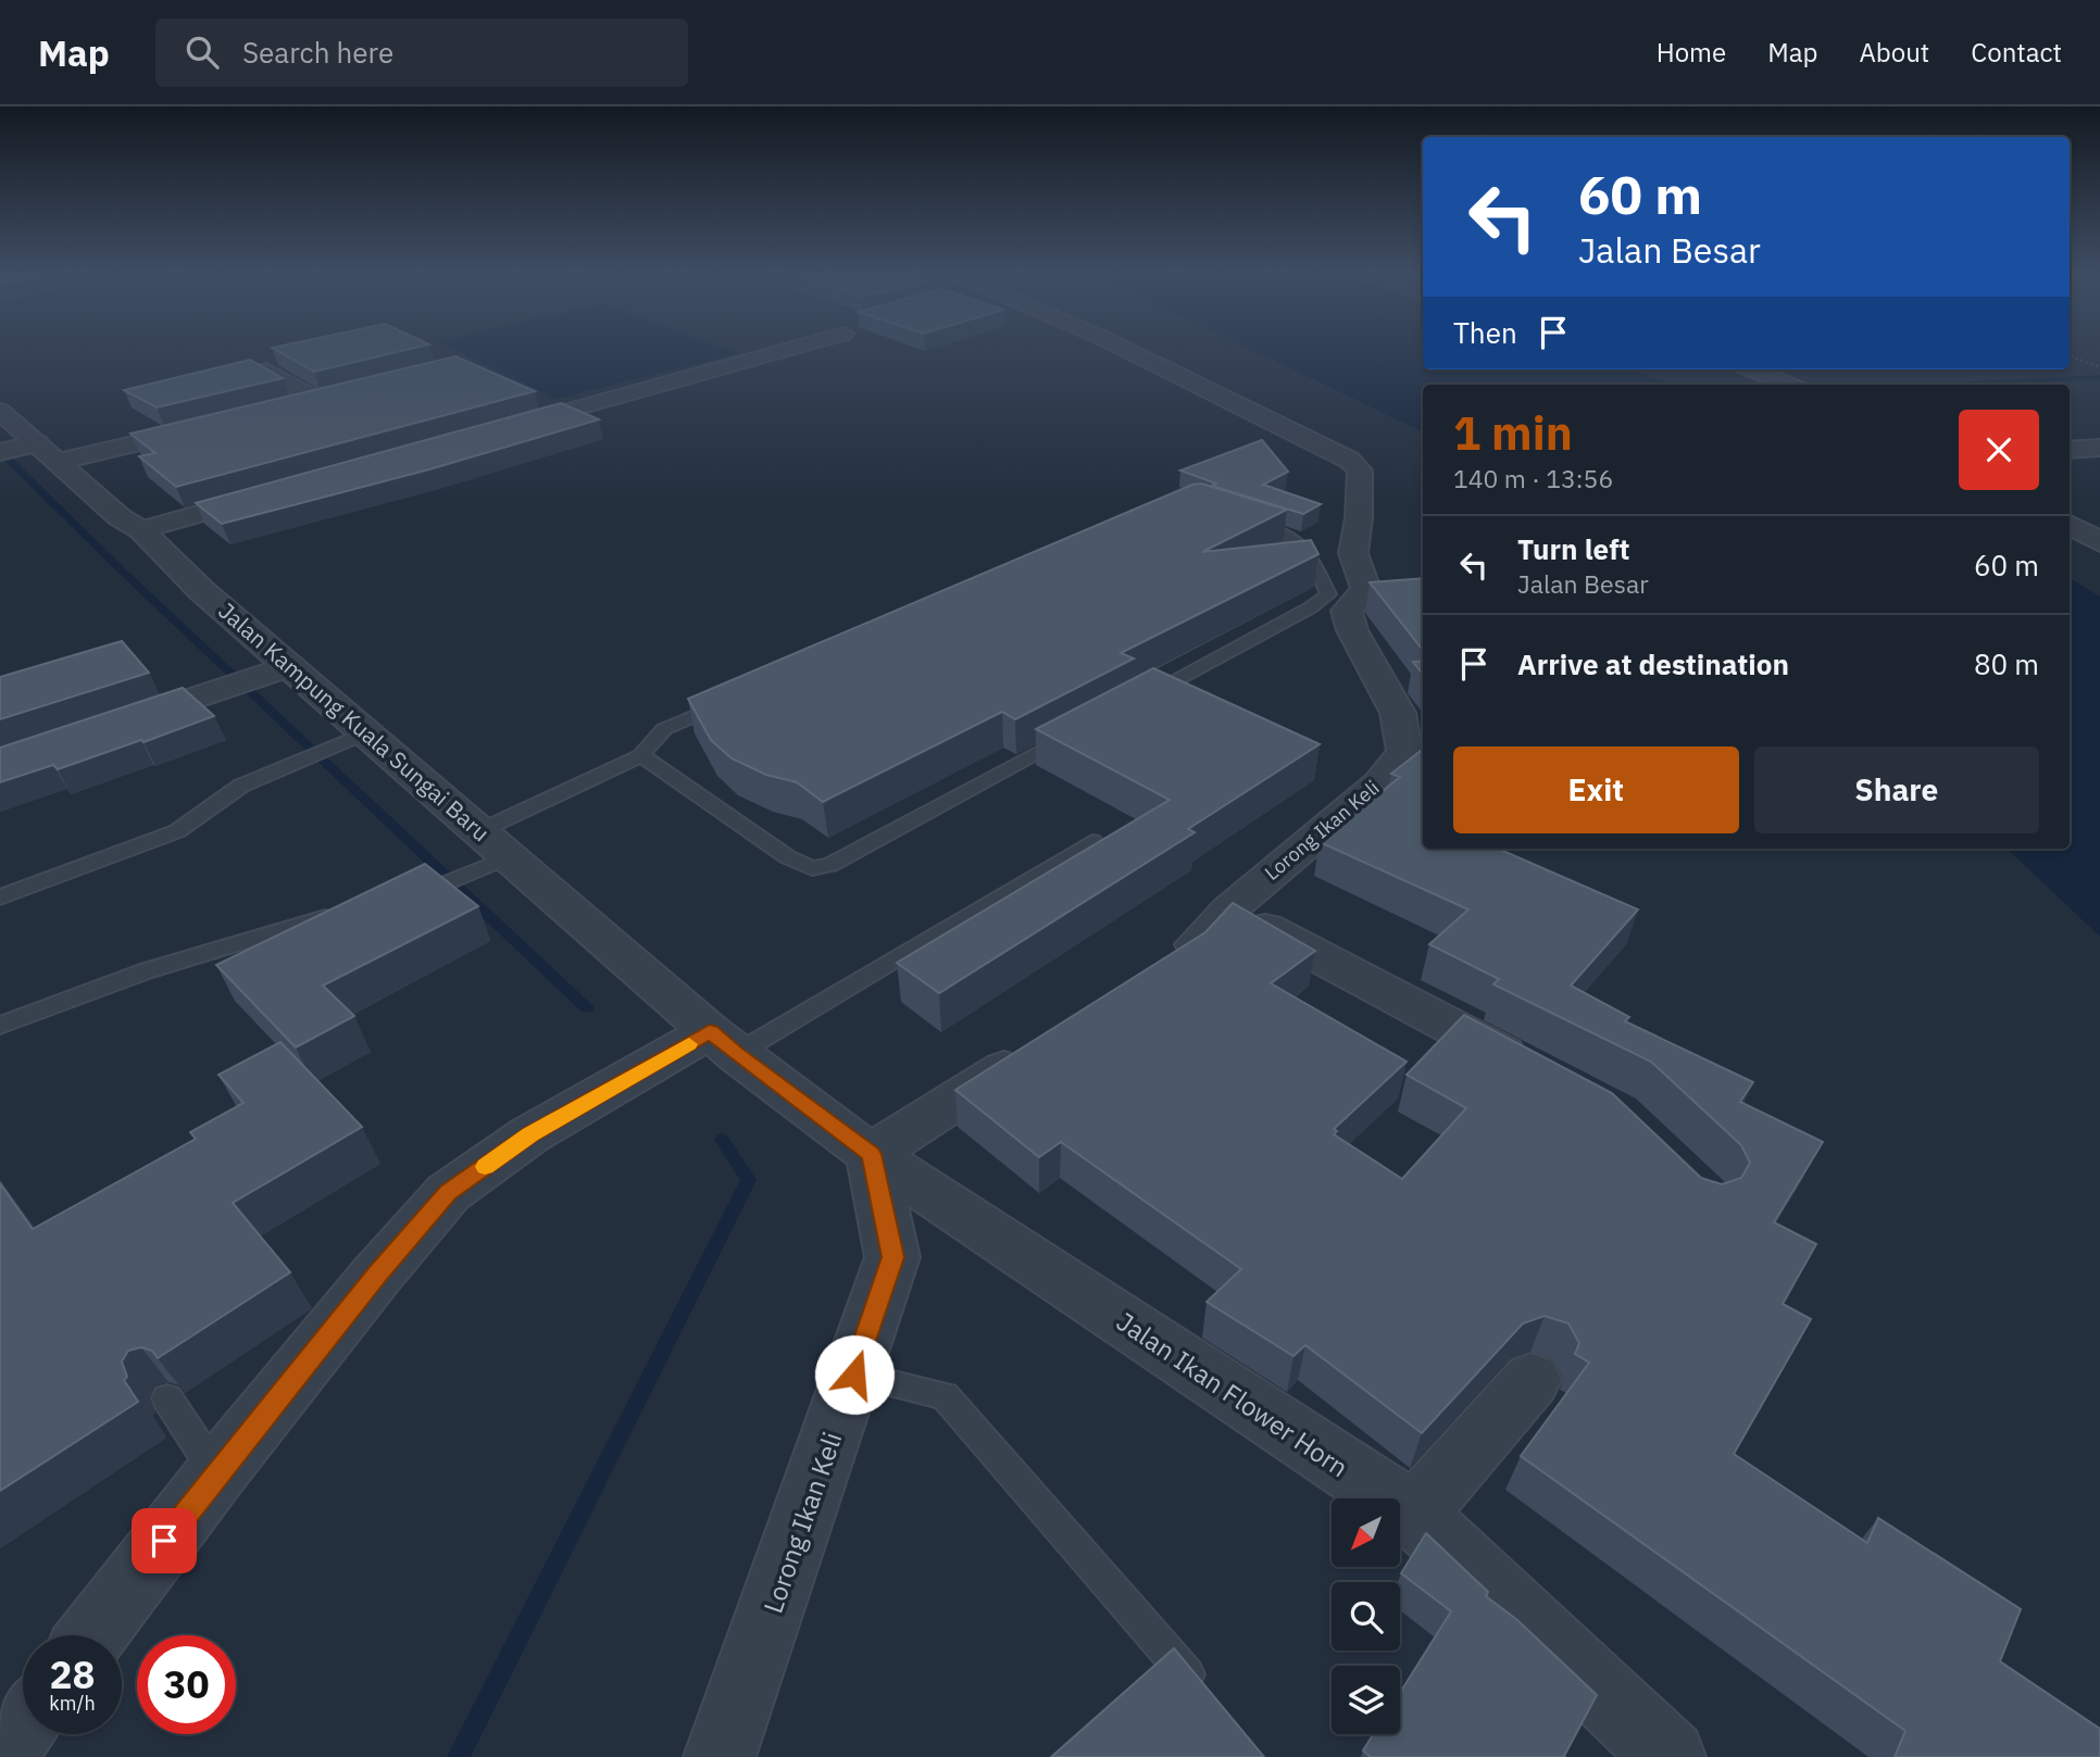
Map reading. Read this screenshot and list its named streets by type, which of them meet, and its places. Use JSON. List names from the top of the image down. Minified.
{"streets":{"street":["Jalan Kampung Kuala Sungai Baru","Lorong Ikan Keli","Jalan Ikan Flower Horn"]},"crossings":[["Lorong Ikan Keli","Jalan Ikan Flower Horn"]],"north":"bottom left","page":{"header":"Map","search":"Search here","nav":["Home","Map","About","Contact"],"turn":["60 m","Jalan Besar"],"then":"Then","heading":["1 min","140 m · 13:56"],"list":[{"name":"Turn left","note":"Jalan Besar","value":"60 m"},{"name":"Arrive at destination","value":"80 m"}],"buttons":["Exit","Share"],"speed":"28 km/h","limit":"30"}}
